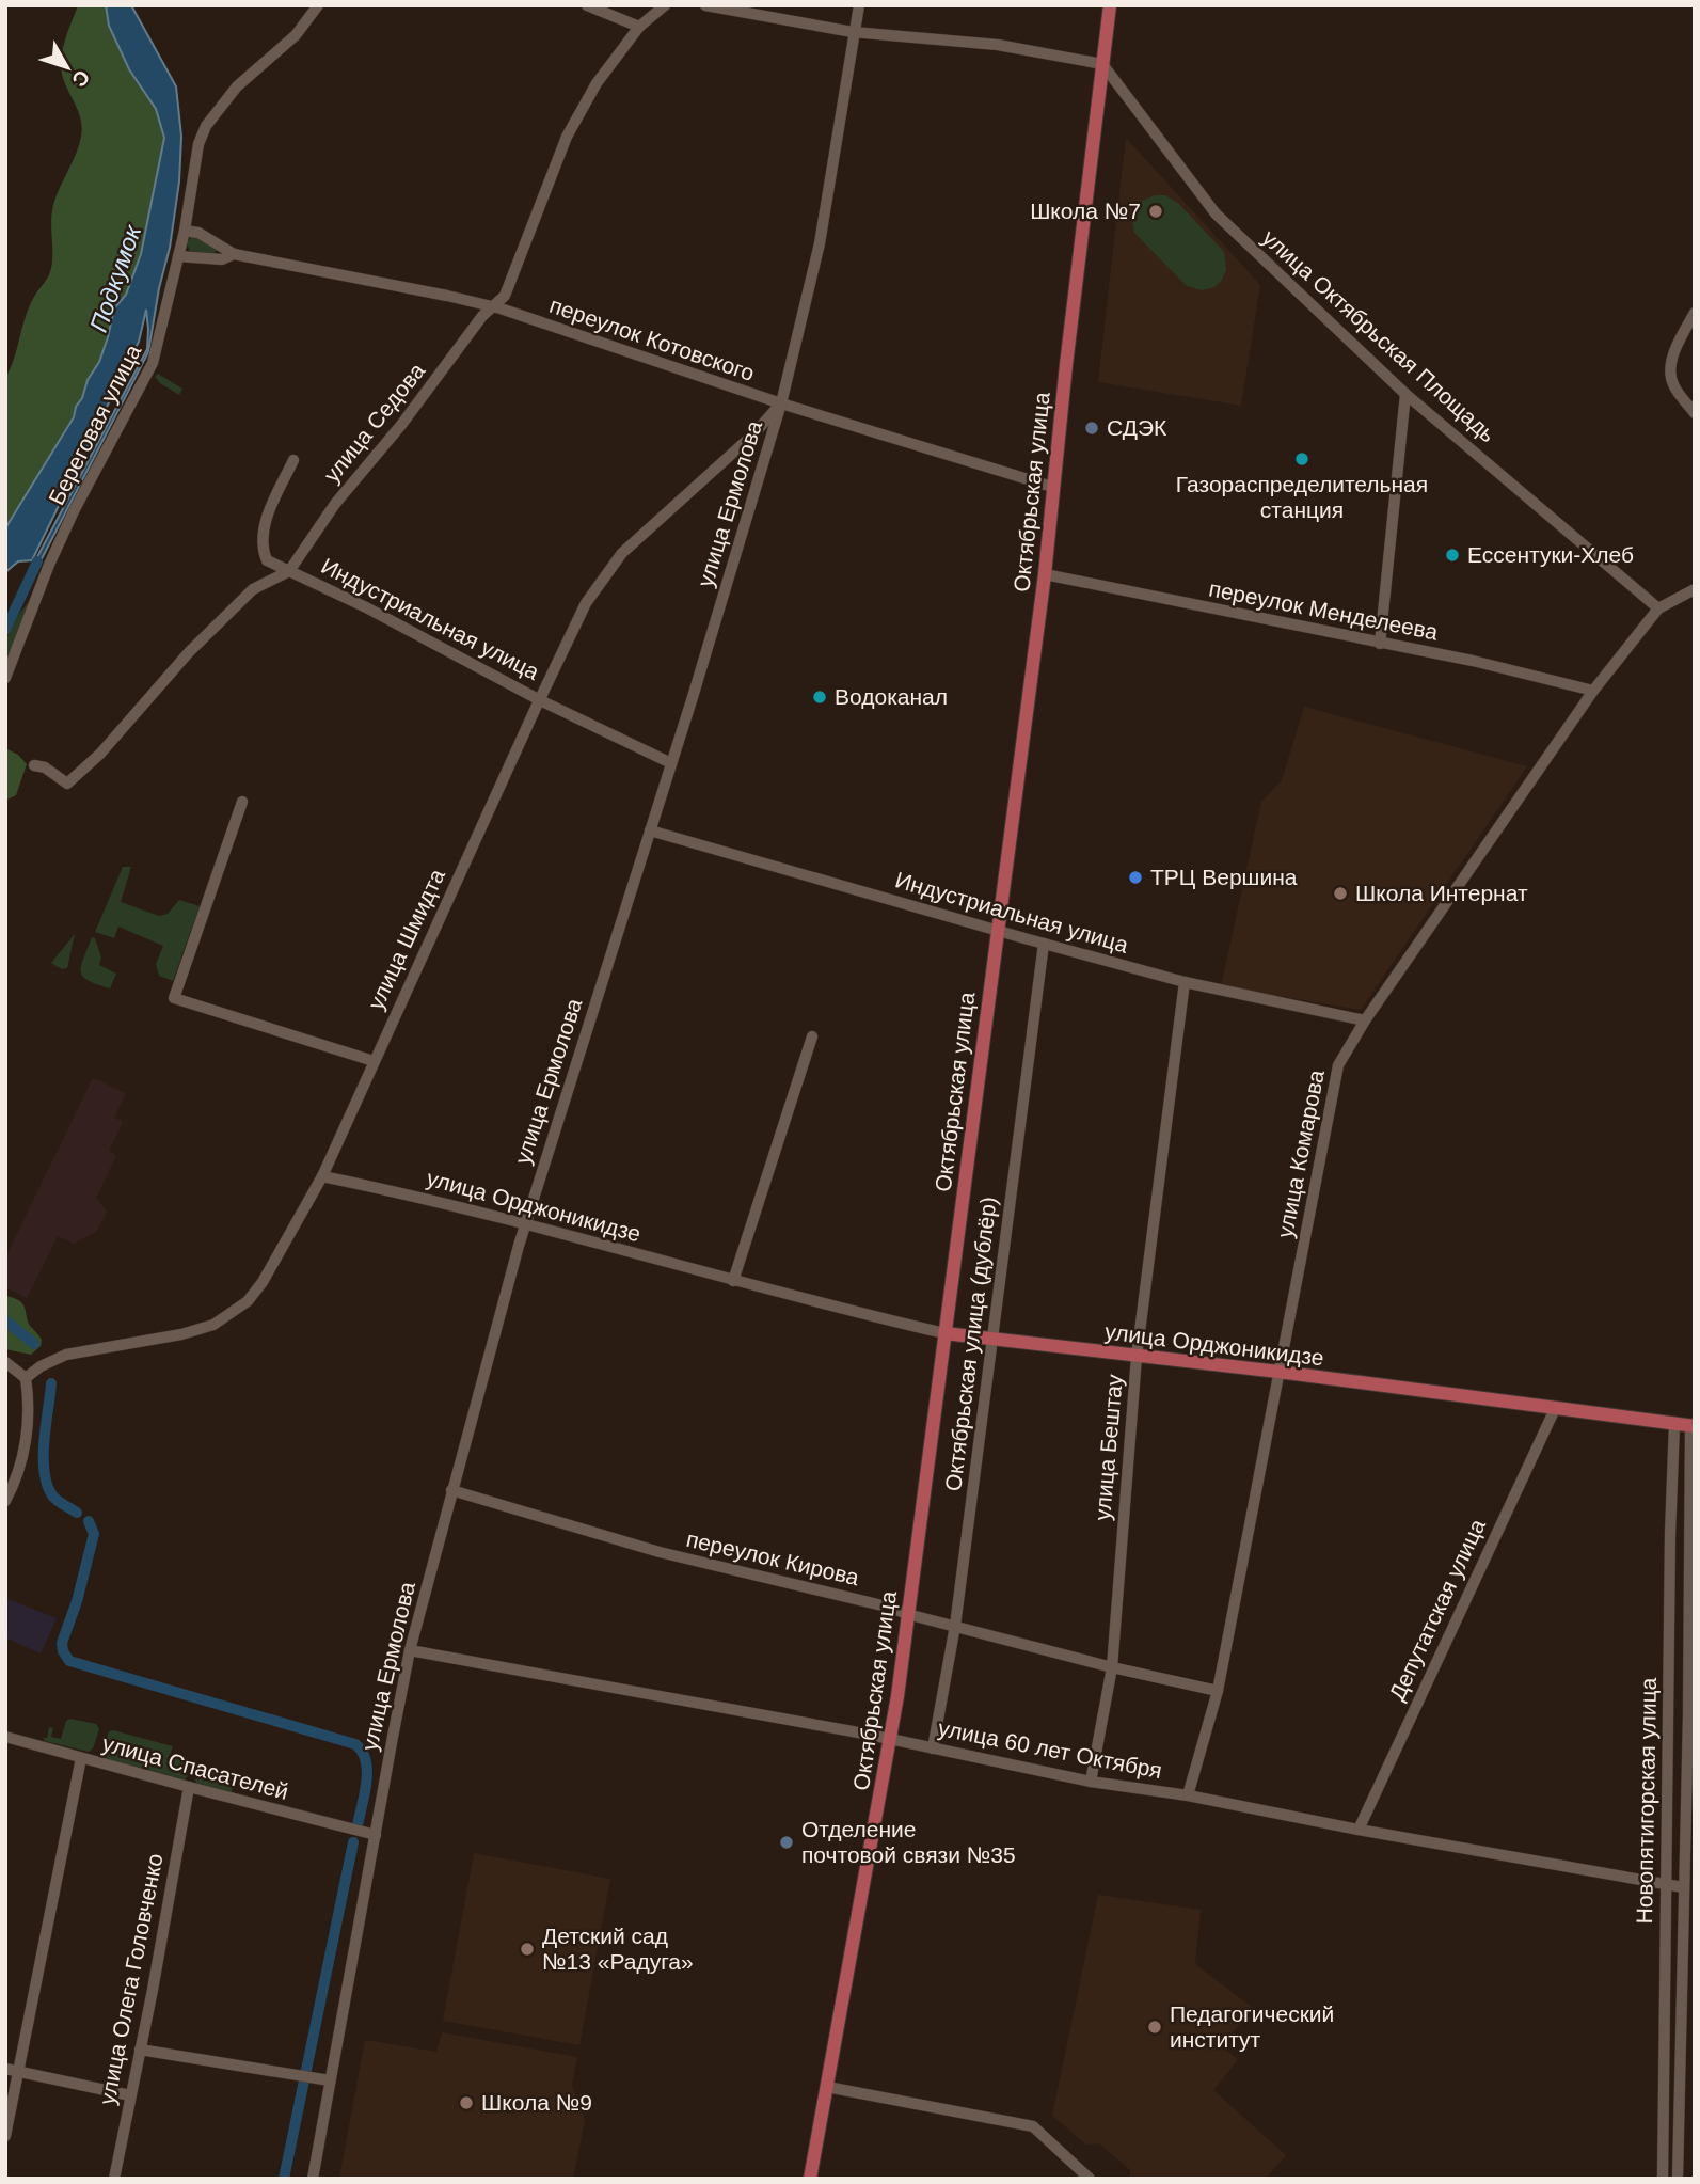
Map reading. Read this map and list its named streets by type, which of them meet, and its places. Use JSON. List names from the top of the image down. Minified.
{"streets":{"main road":["Октябрьская улица","улица Орджоникидзе"],"street":["улица Октябрьская Площадь","переулок Котовского","улица Седова","Береговая улица","улица Ермолова","переулок Менделеева","Индустриальная улица","улица Шмидта","улица Комарова","Октябрьская улица (дублёр)","улица Бештау","переулок Кирова","Депутатская улица","улица 60 лет Октября","улица Спасателей","Новопятигорская улица","улица Олега Головченко"]},"crossings":[["улица Октябрьская Площадь","Октябрьская улица"],["улица Октябрьская Площадь","улица Комарова"],["переулок Котовского","улица Седова"],["переулок Котовского","Береговая улица"],["переулок Котовского","Октябрьская улица"],["переулок Котовского","улица Ермолова"],["переулок Котовского","улица Шмидта"],["улица Седова","Индустриальная улица"],["Октябрьская улица","переулок Менделеева"],["Октябрьская улица","Индустриальная улица"],["Октябрьская улица","улица Орджоникидзе"],["Октябрьская улица","переулок Кирова"],["Октябрьская улица","улица 60 лет Октября"],["улица Ермолова","Индустриальная улица"],["улица Ермолова","улица Шмидта"],["улица Ермолова","улица Орджоникидзе"],["улица Ермолова","переулок Кирова"],["улица Ермолова","улица 60 лет Октября"],["улица Ермолова","улица Спасателей"],["переулок Менделеева","улица Комарова"],["Индустриальная улица","улица Шмидта"],["Индустриальная улица","улица Комарова"],["Индустриальная улица","Октябрьская улица (дублёр)"],["Индустриальная улица","улица Бештау"],["улица Шмидта","улица Орджоникидзе"],["улица Комарова","улица Орджоникидзе"],["улица Комарова","переулок Кирова"],["улица Комарова","улица 60 лет Октября"],["улица Орджоникидзе","Октябрьская улица (дублёр)"],["улица Орджоникидзе","улица Бештау"],["улица Орджоникидзе","Депутатская улица"],["улица Орджоникидзе","Новопятигорская улица"],["Октябрьская улица (дублёр)","переулок Кирова"],["Октябрьская улица (дублёр)","улица 60 лет Октября"],["улица Бештау","переулок Кирова"],["улица Бештау","улица 60 лет Октября"],["Депутатская улица","улица 60 лет Октября"],["улица 60 лет Октября","Новопятигорская улица"],["улица Спасателей","улица Олега Головченко"]],"water":["Подкумок"],"places":["Школа №7","СДЭК","Газораспределительная станция","Ессентуки-Хлеб","Водоканал","ТРЦ Вершина","Школа Интернат","Отделение почтовой связи №35","Детский сад №13 «Радуга»","Педагогический институт","Школа №9"],"north":"bottom right"}
